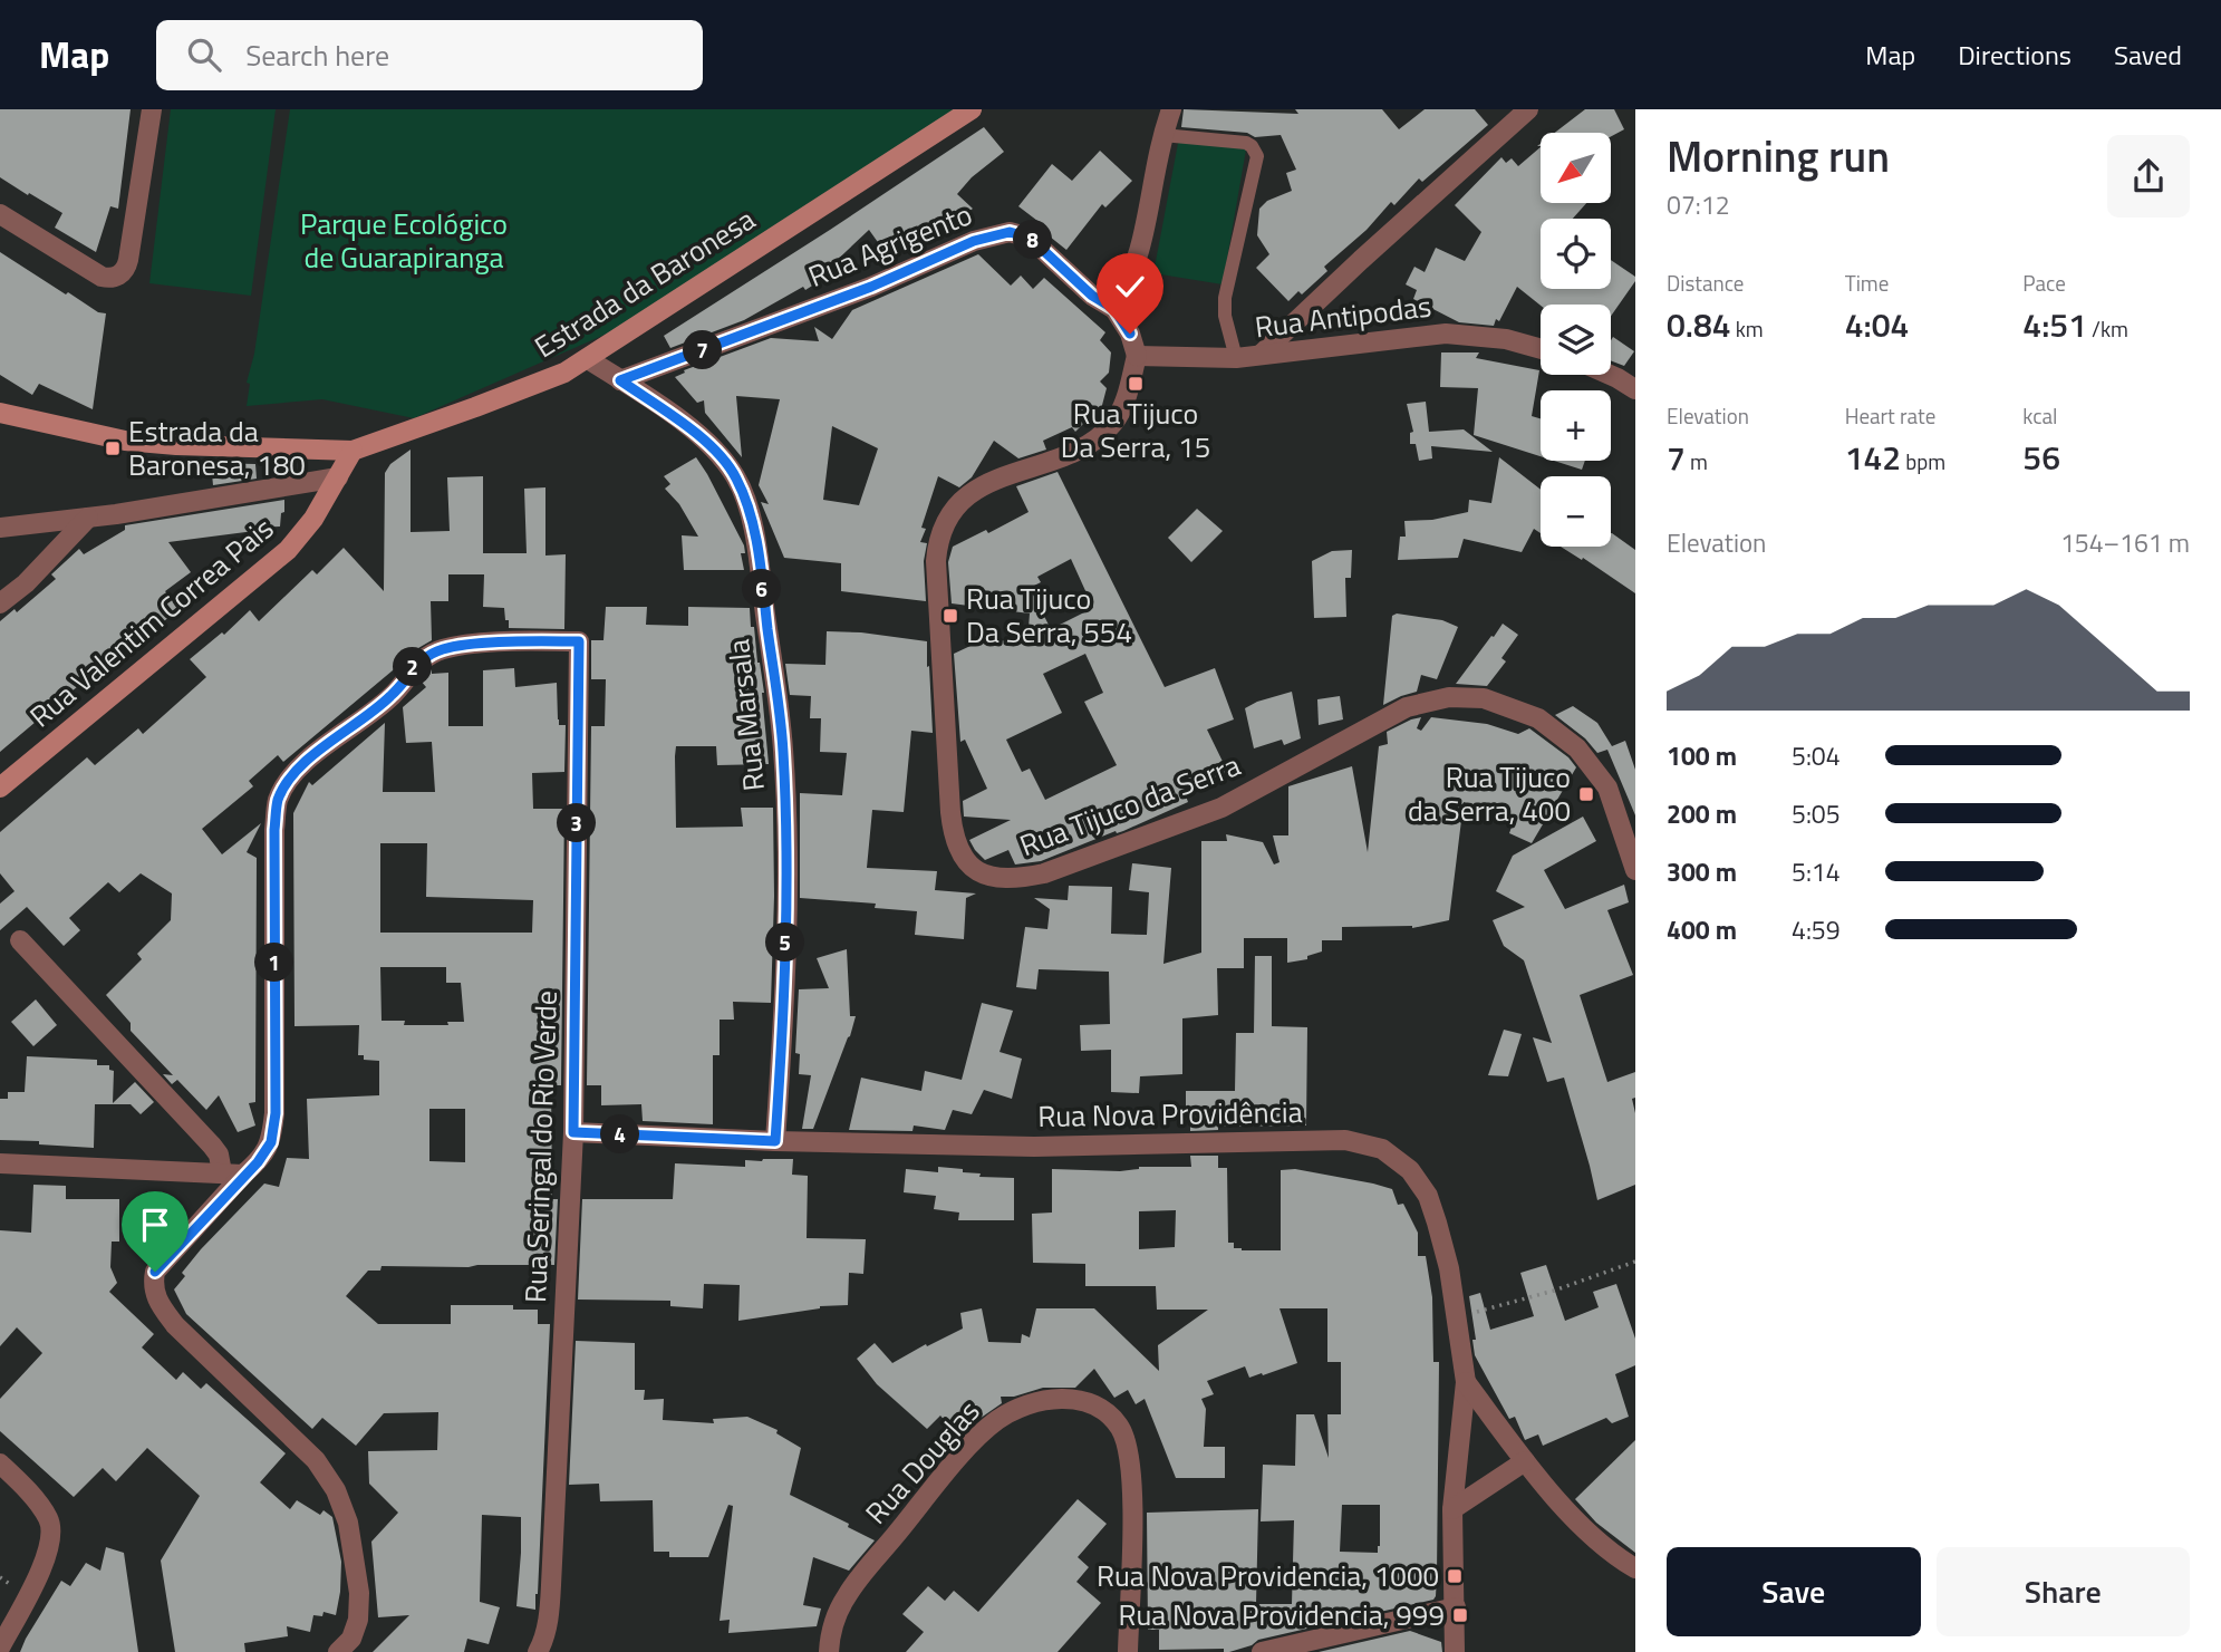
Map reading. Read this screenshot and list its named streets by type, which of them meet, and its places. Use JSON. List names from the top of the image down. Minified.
{"streets":{"main road":["Estrada da Baronesa","Rua Valentim Correa Pais"],"street":["Rua Agrigento","Rua Antipodas","Rua Marsala","Rua Tijuco da Serra","Rua Nova Providência","Rua Seringal do Rio Verde","Rua Douglas"]},"crossings":[["Rua Agrigento","Rua Antipodas"],["Rua Agrigento","Rua Marsala"],["Rua Agrigento","Rua Tijuco da Serra"],["Estrada da Baronesa","Rua Valentim Correa Pais"],["Estrada da Baronesa","Rua Marsala"],["Rua Antipodas","Rua Tijuco da Serra"],["Rua Marsala","Rua Nova Providência"],["Rua Nova Providência","Rua Seringal do Rio Verde"]],"parks":["Parque Ecológico de Guarapiranga"],"places":{"transit":["Rua Tijuco Da Serra, 15","Estrada da Baronesa, 180","Rua Tijuco Da Serra, 554","Rua Tijuco da Serra, 400","Rua Nova Providencia, 1000","Rua Nova Providencia, 999"]},"north":"bottom left","page":{"header":"Map","search":"Search here","nav":["Map","Directions","Saved"],"heading":["Morning run","07:12"],"map_buttons":["+","−"],"pins":["8","7","6","2","3","5","1","4"],"stats":[["Distance","0.84 km"],["Time","4:04"],["Pace","4:51 /km"],["Elevation","7 m"],["Heart rate","142 bpm"],["kcal","56"]],"chart":["Elevation","154–161 m"],"list":[{"name":"100 m","note":"5:04"},{"name":"200 m","note":"5:05"},{"name":"300 m","note":"5:14"},{"name":"400 m","note":"4:59"}],"buttons":["Save","Share"]}}
